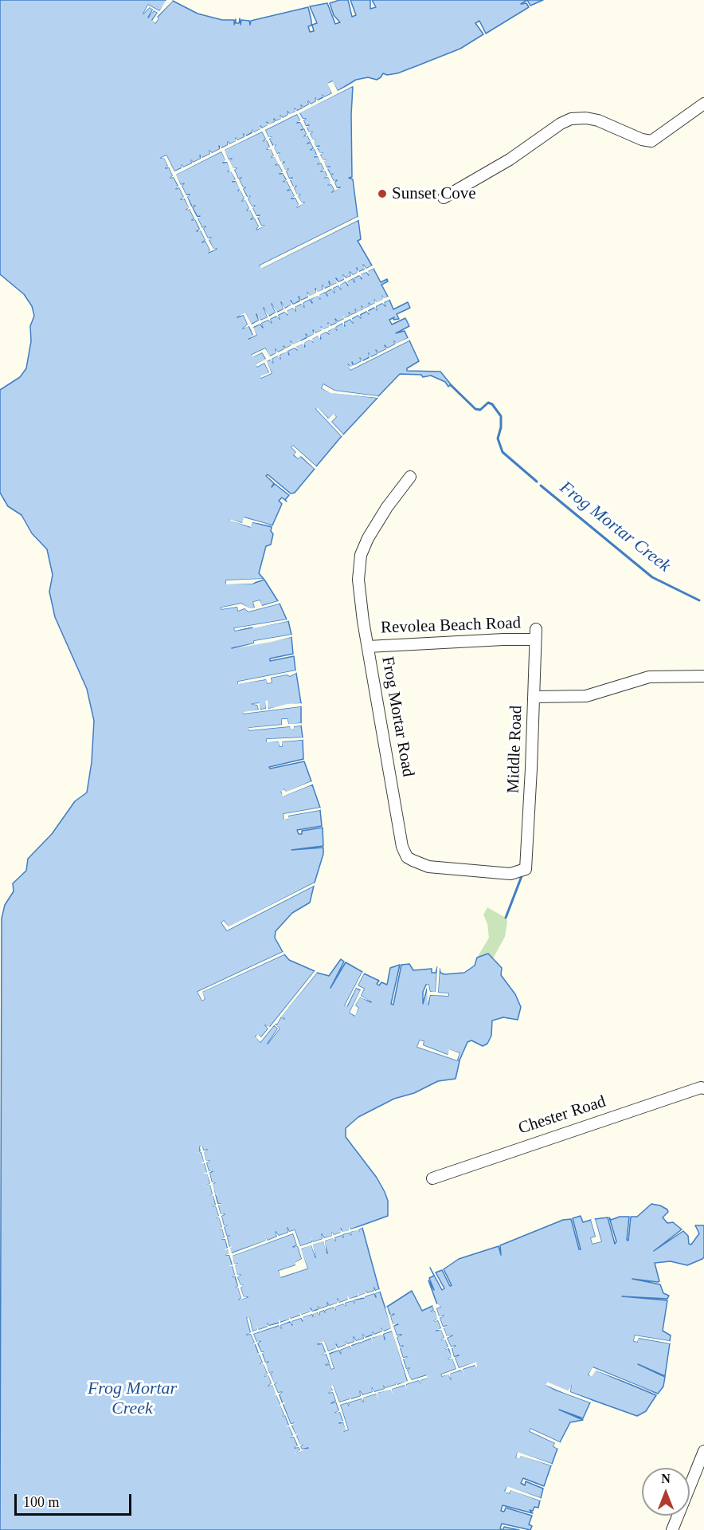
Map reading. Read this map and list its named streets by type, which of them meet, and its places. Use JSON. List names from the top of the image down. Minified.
{"streets":{"street":["Revolea Beach Road","Frog Mortar Road","Middle Road","Chester Road"]},"crossings":[["Revolea Beach Road","Frog Mortar Road"],["Revolea Beach Road","Middle Road"],["Frog Mortar Road","Middle Road"]],"water":["Frog Mortar Creek"],"places":["Sunset Cove"],"scale_bar":"100 m","north":"top"}
